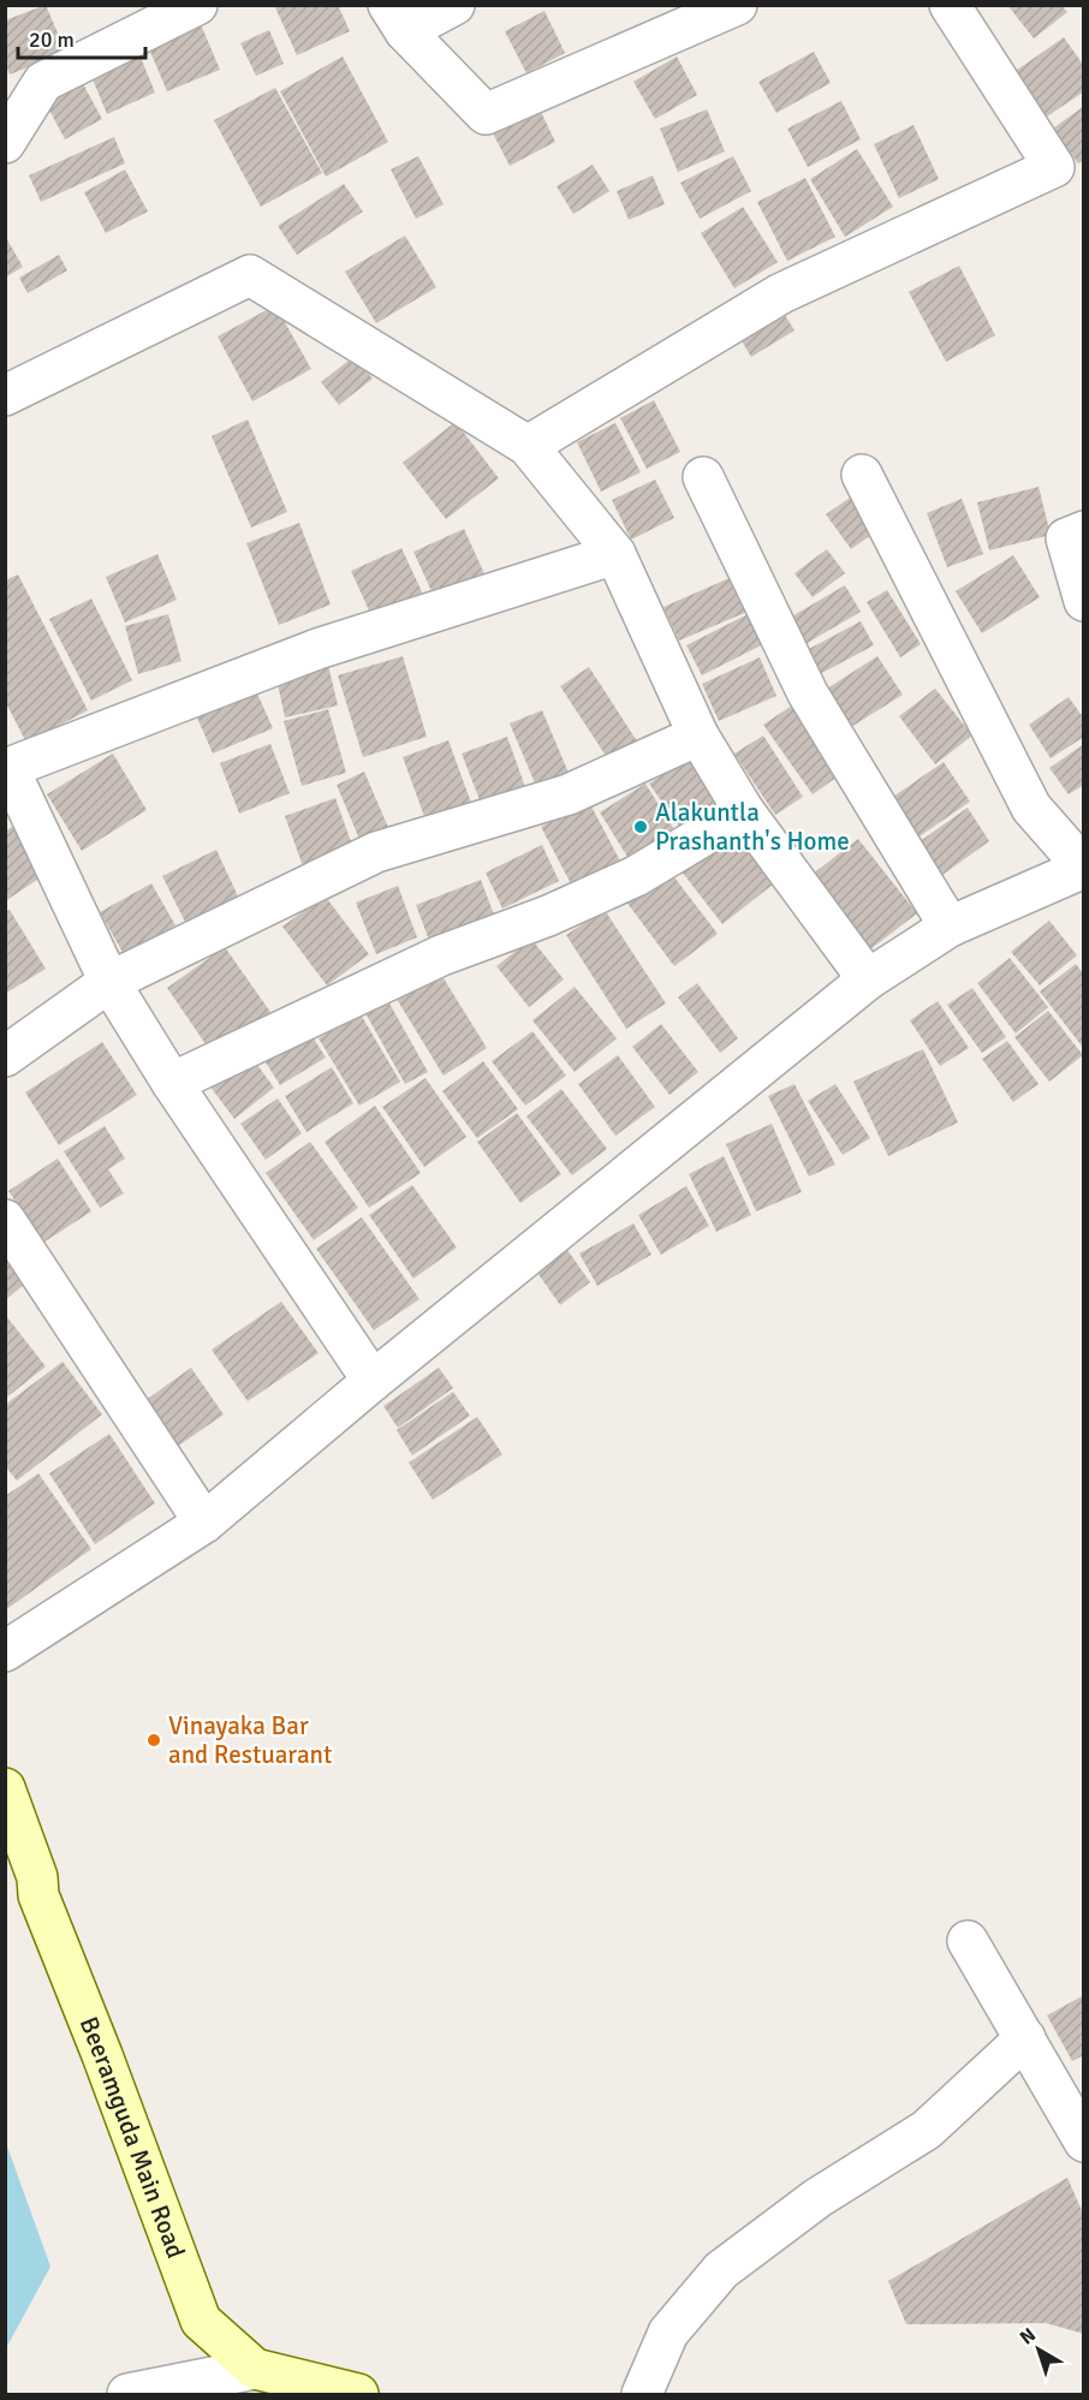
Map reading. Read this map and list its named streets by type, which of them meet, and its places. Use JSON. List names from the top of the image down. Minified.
{"streets":{"main road":["Beeramguda Main Road"]},"places":["Alakuntla Prashanth's Home","Vinayaka Bar and Restuarant"],"scale_bar":"20 m","north":"top left"}
